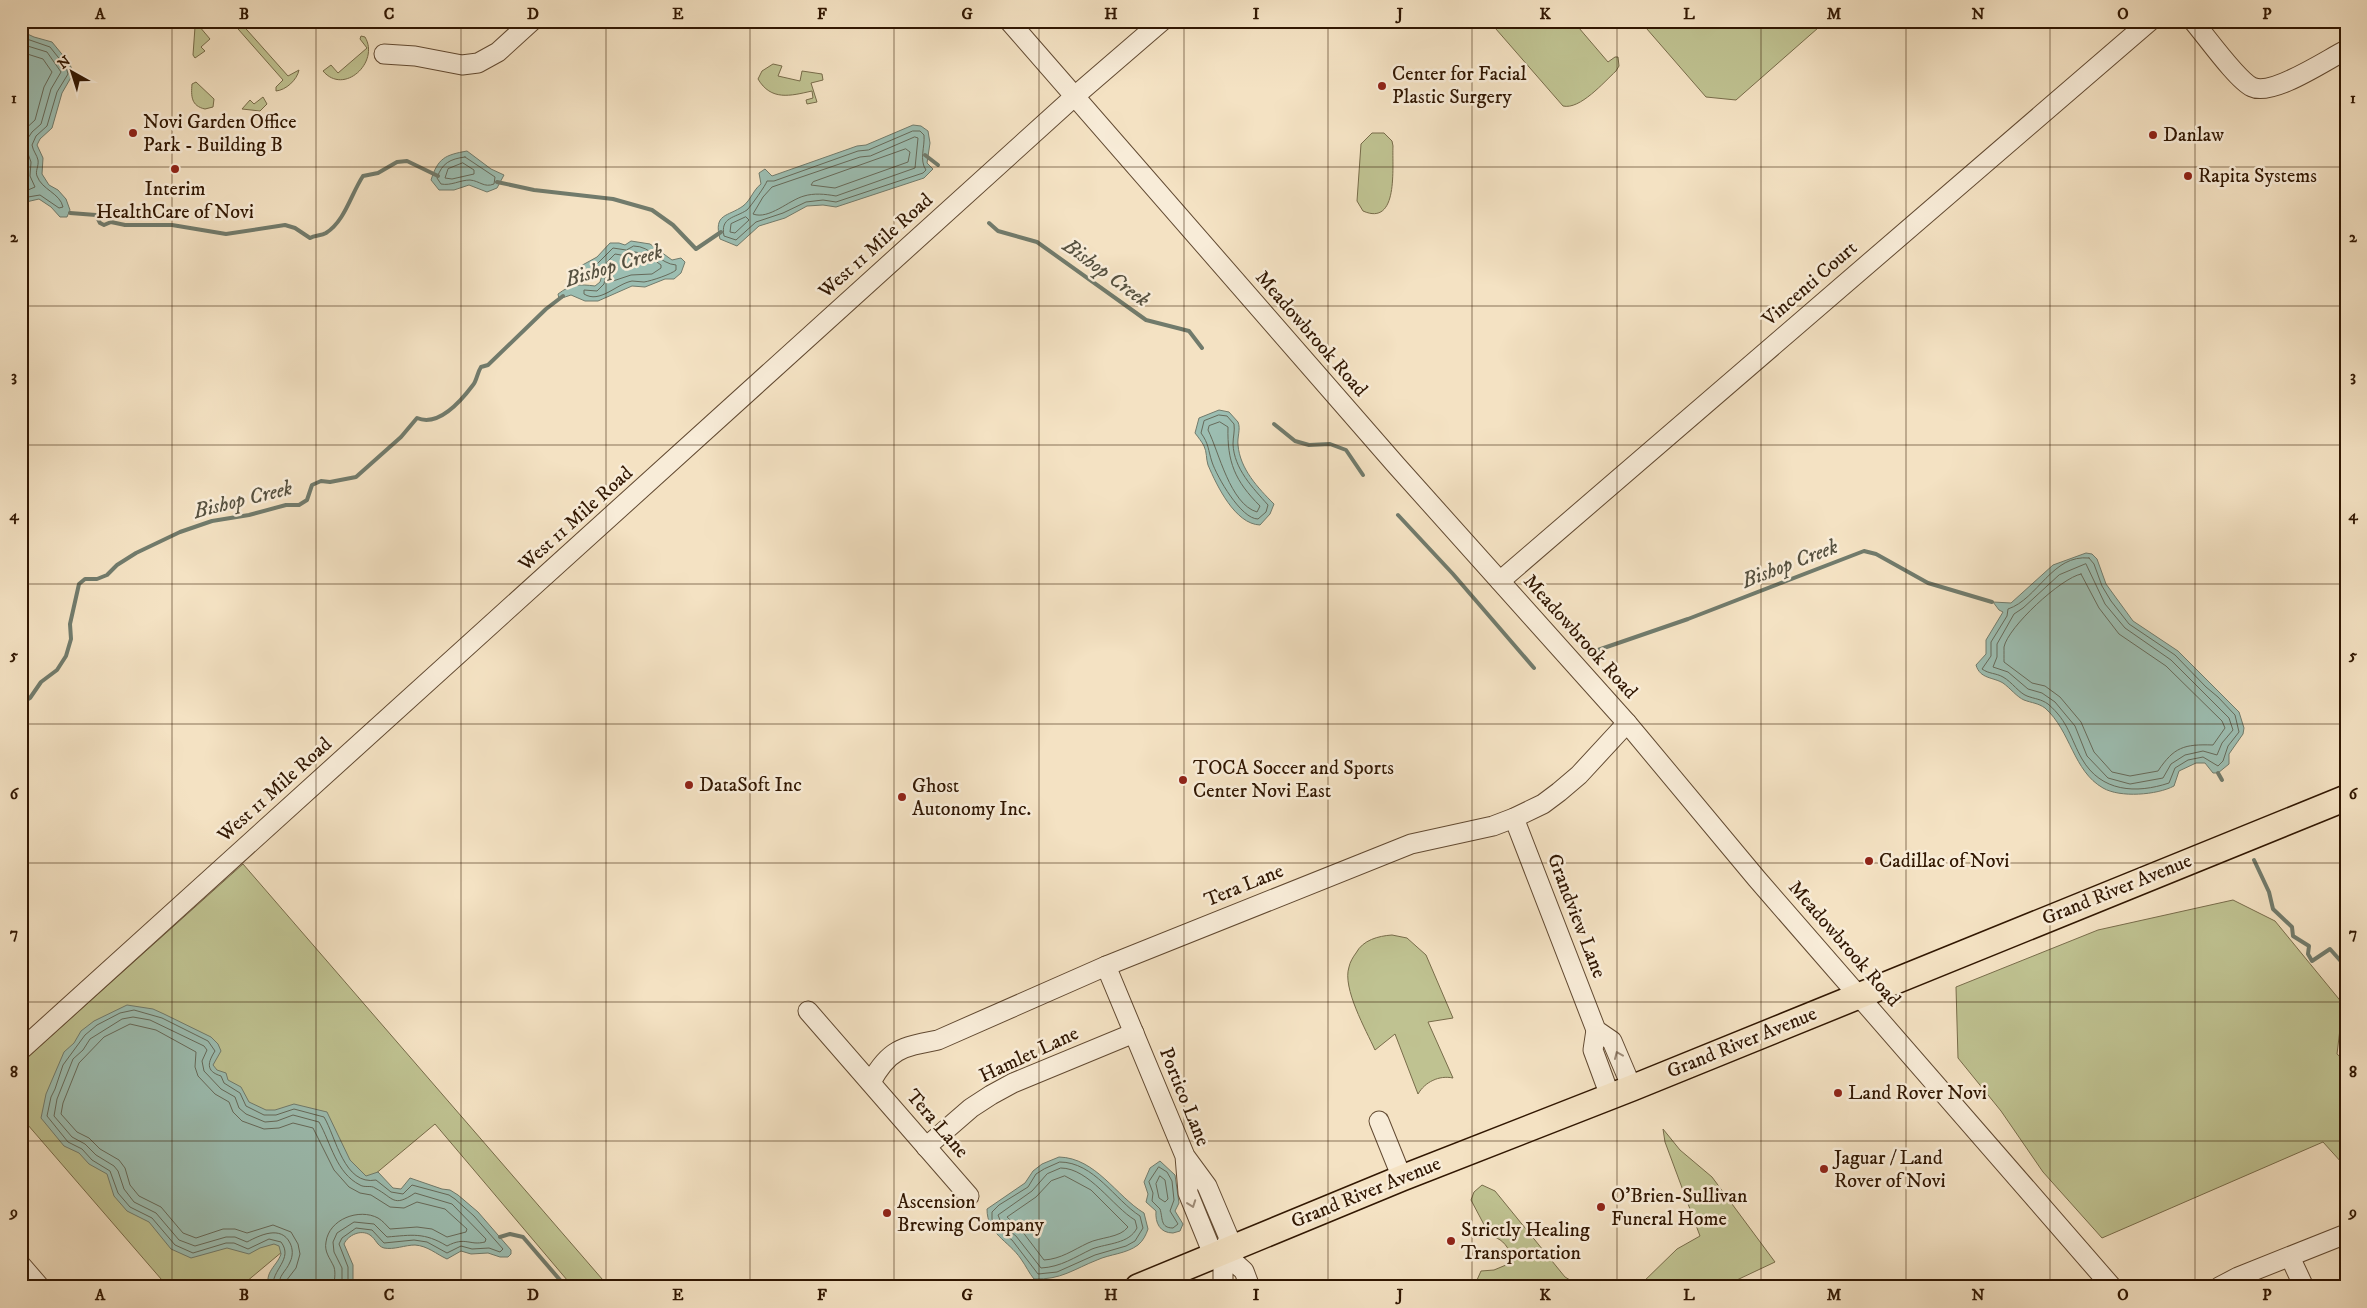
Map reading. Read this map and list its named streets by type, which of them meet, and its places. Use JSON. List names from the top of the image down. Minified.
{"streets":{"main road":["Grand River Avenue"],"street":["West 11 Mile Road","Vincenti Court","Meadowbrook Road","Tera Lane","Grandview Lane","Hamlet Lane","Portico Lane"]},"crossings":[["West 11 Mile Road","Meadowbrook Road"],["Vincenti Court","Meadowbrook Road"],["Meadowbrook Road","Tera Lane"],["Meadowbrook Road","Grand River Avenue"],["Tera Lane","Grandview Lane"],["Tera Lane","Hamlet Lane"],["Tera Lane","Portico Lane"],["Grand River Avenue","Grandview Lane"],["Grand River Avenue","Portico Lane"],["Hamlet Lane","Portico Lane"]],"water":["Bishop Creek"],"places":["Center for Facial Plastic Surgery","Novi Garden Office Park - Building B","Danlaw","Interim HealthCare of Novi","Rapita Systems","TOCA Soccer and Sports Center Novi East","DataSoft Inc","Ghost Autonomy Inc.","Cadillac of Novi","Land Rover Novi","Jaguar / Land Rover of Novi","O’Brien-Sullivan Funeral Home","Ascension Brewing Company","Strictly Healing Transportation"],"north":"top left","grid":{"columns":["A","B","C","D","E","F","G","H","I","J","K","L","M","N","O","P"],"rows":["1","2","3","4","5","6","7","8","9"]}}
